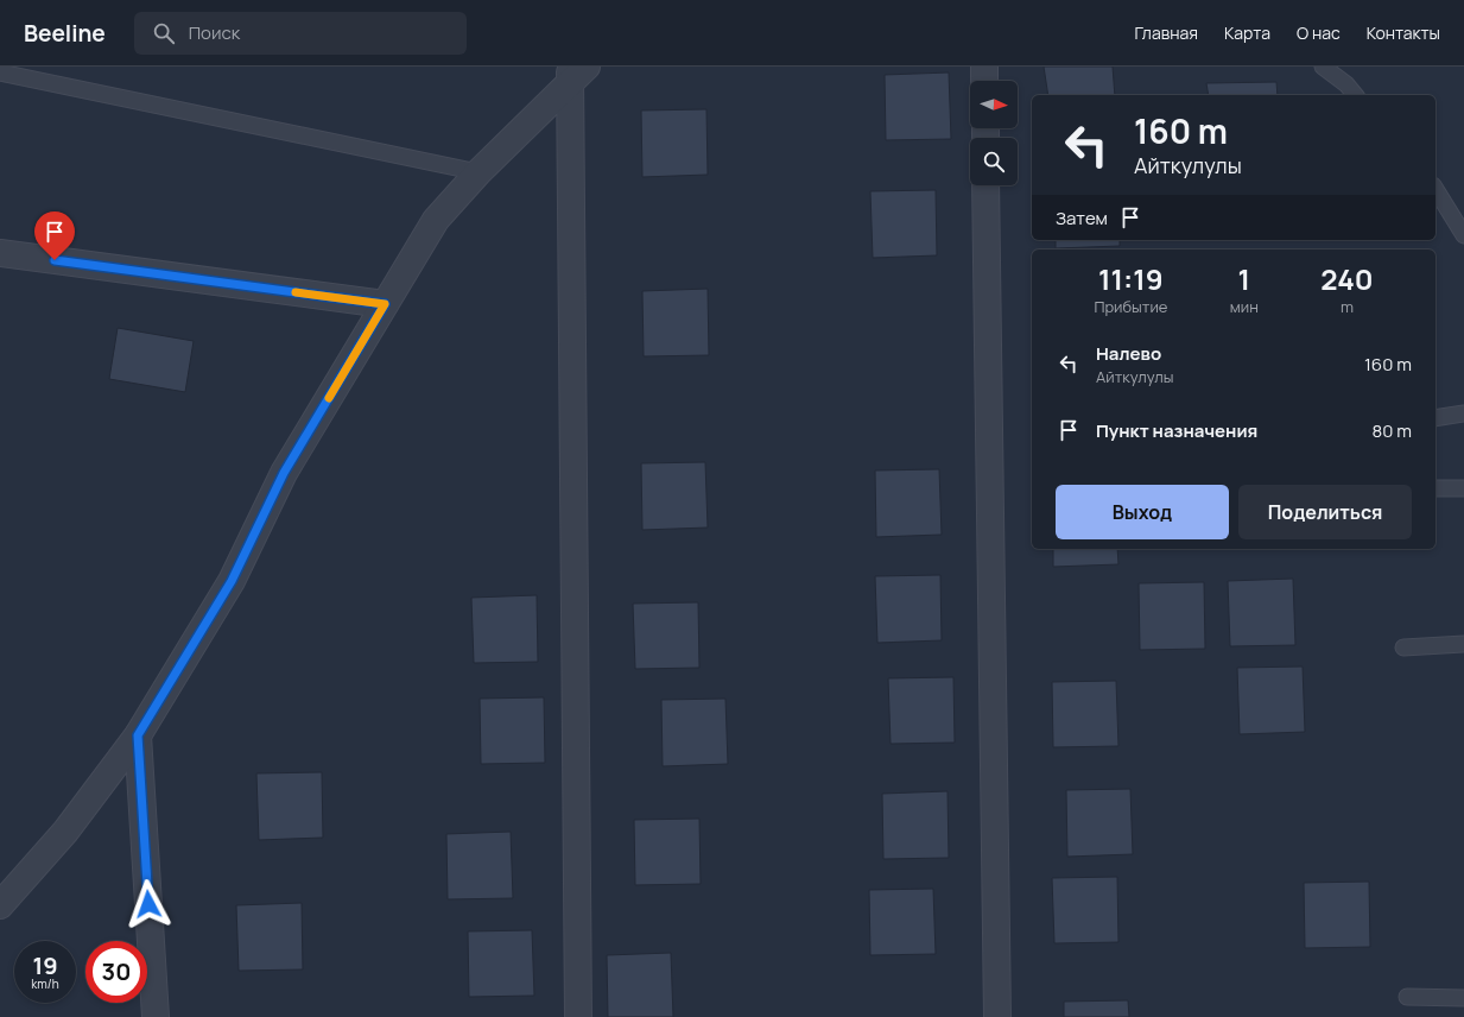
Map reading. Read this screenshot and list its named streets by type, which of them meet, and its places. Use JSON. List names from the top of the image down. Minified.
{"north":"right","page":{"header":"Beeline","search":"Поиск","nav":["Главная","Карта","О нас","Контакты"],"turn":["160 m","Айткулулы"],"then":"Затем","eta":["11:19","Прибытие","1","мин","240","m"],"list":[{"name":"Налево","note":"Айткулулы","value":"160 m"},{"name":"Пункт назначения","value":"80 m"}],"buttons":["Выход","Поделиться"],"speed":"19 km/h","limit":"30"}}
